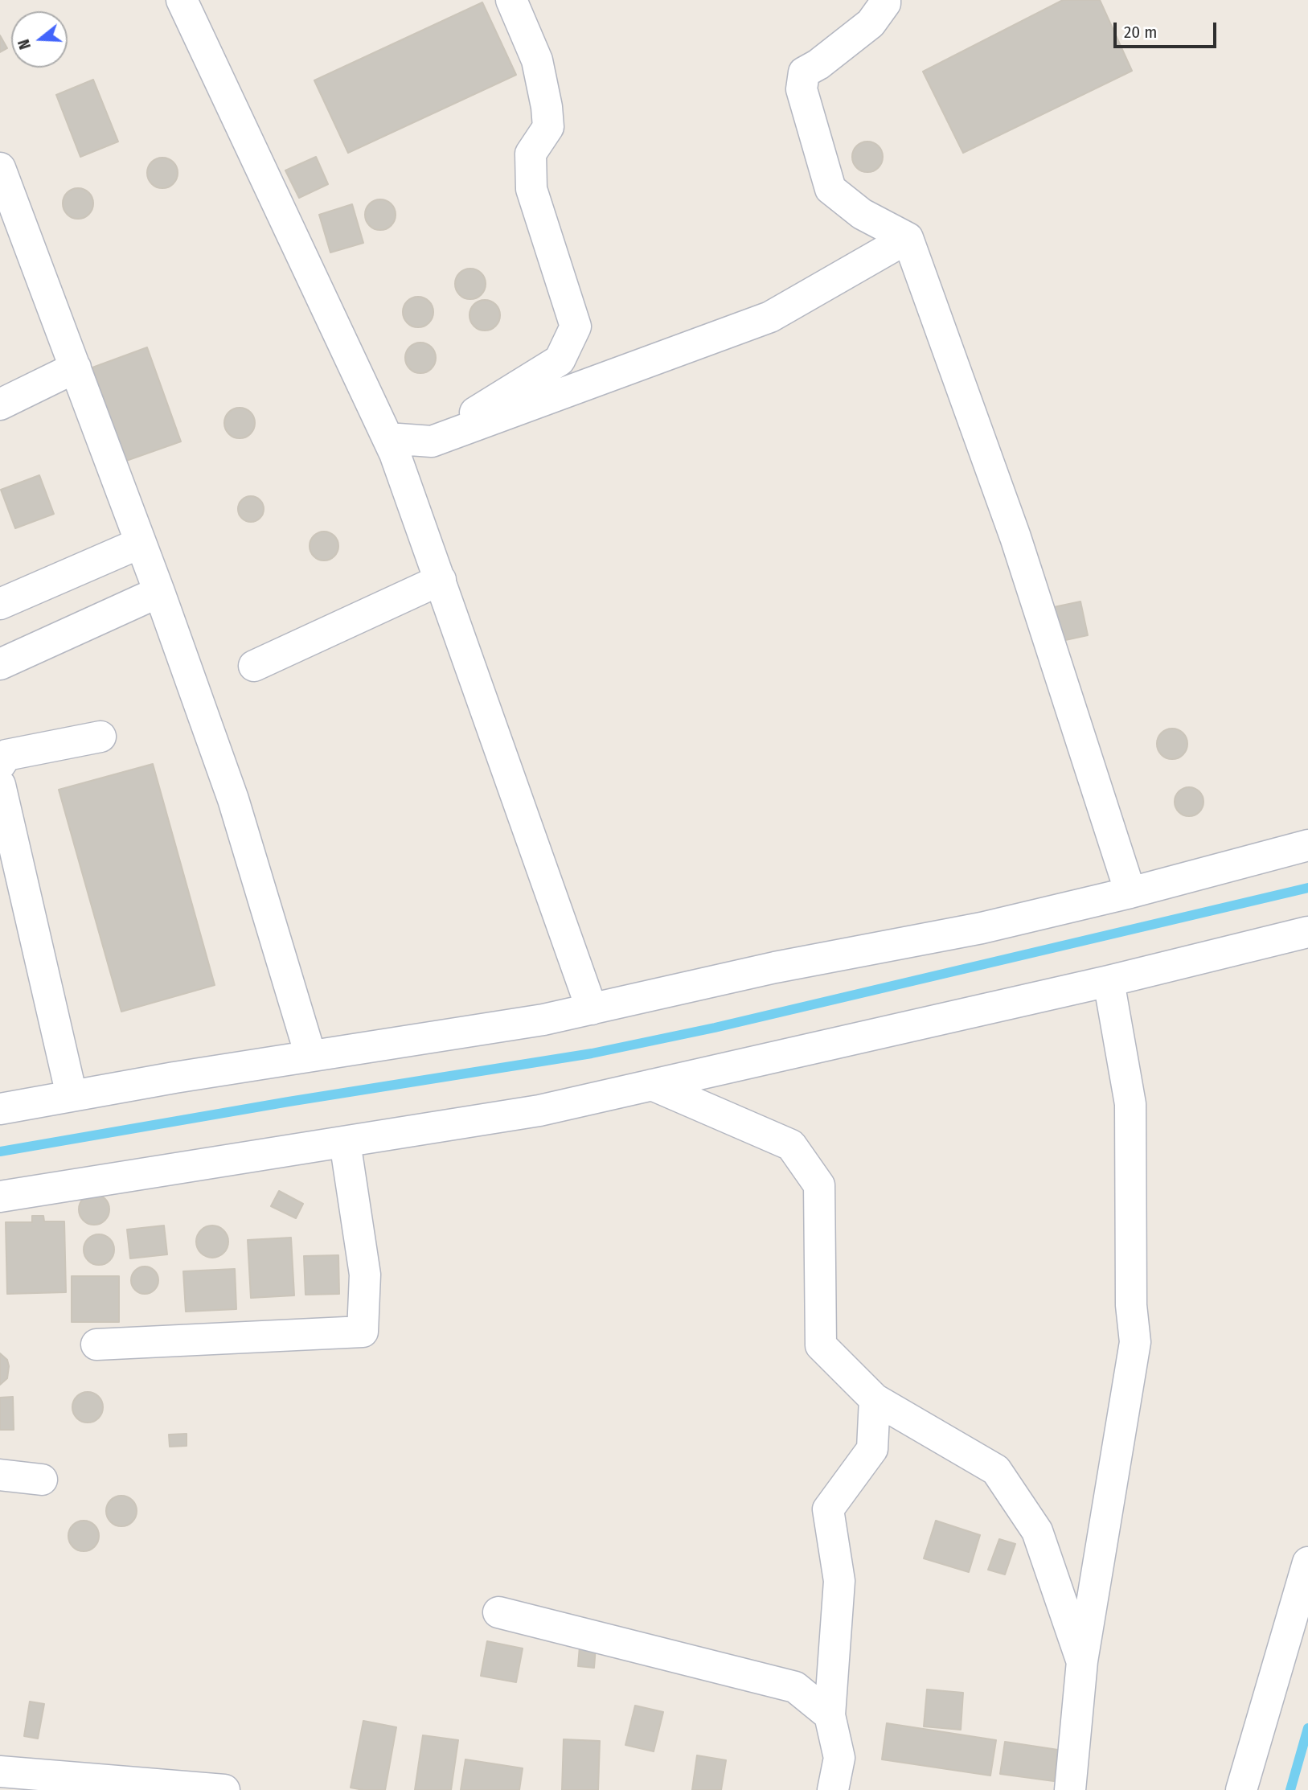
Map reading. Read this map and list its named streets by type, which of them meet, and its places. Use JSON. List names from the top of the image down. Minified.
{"scale_bar":"20 m","north":"left"}
